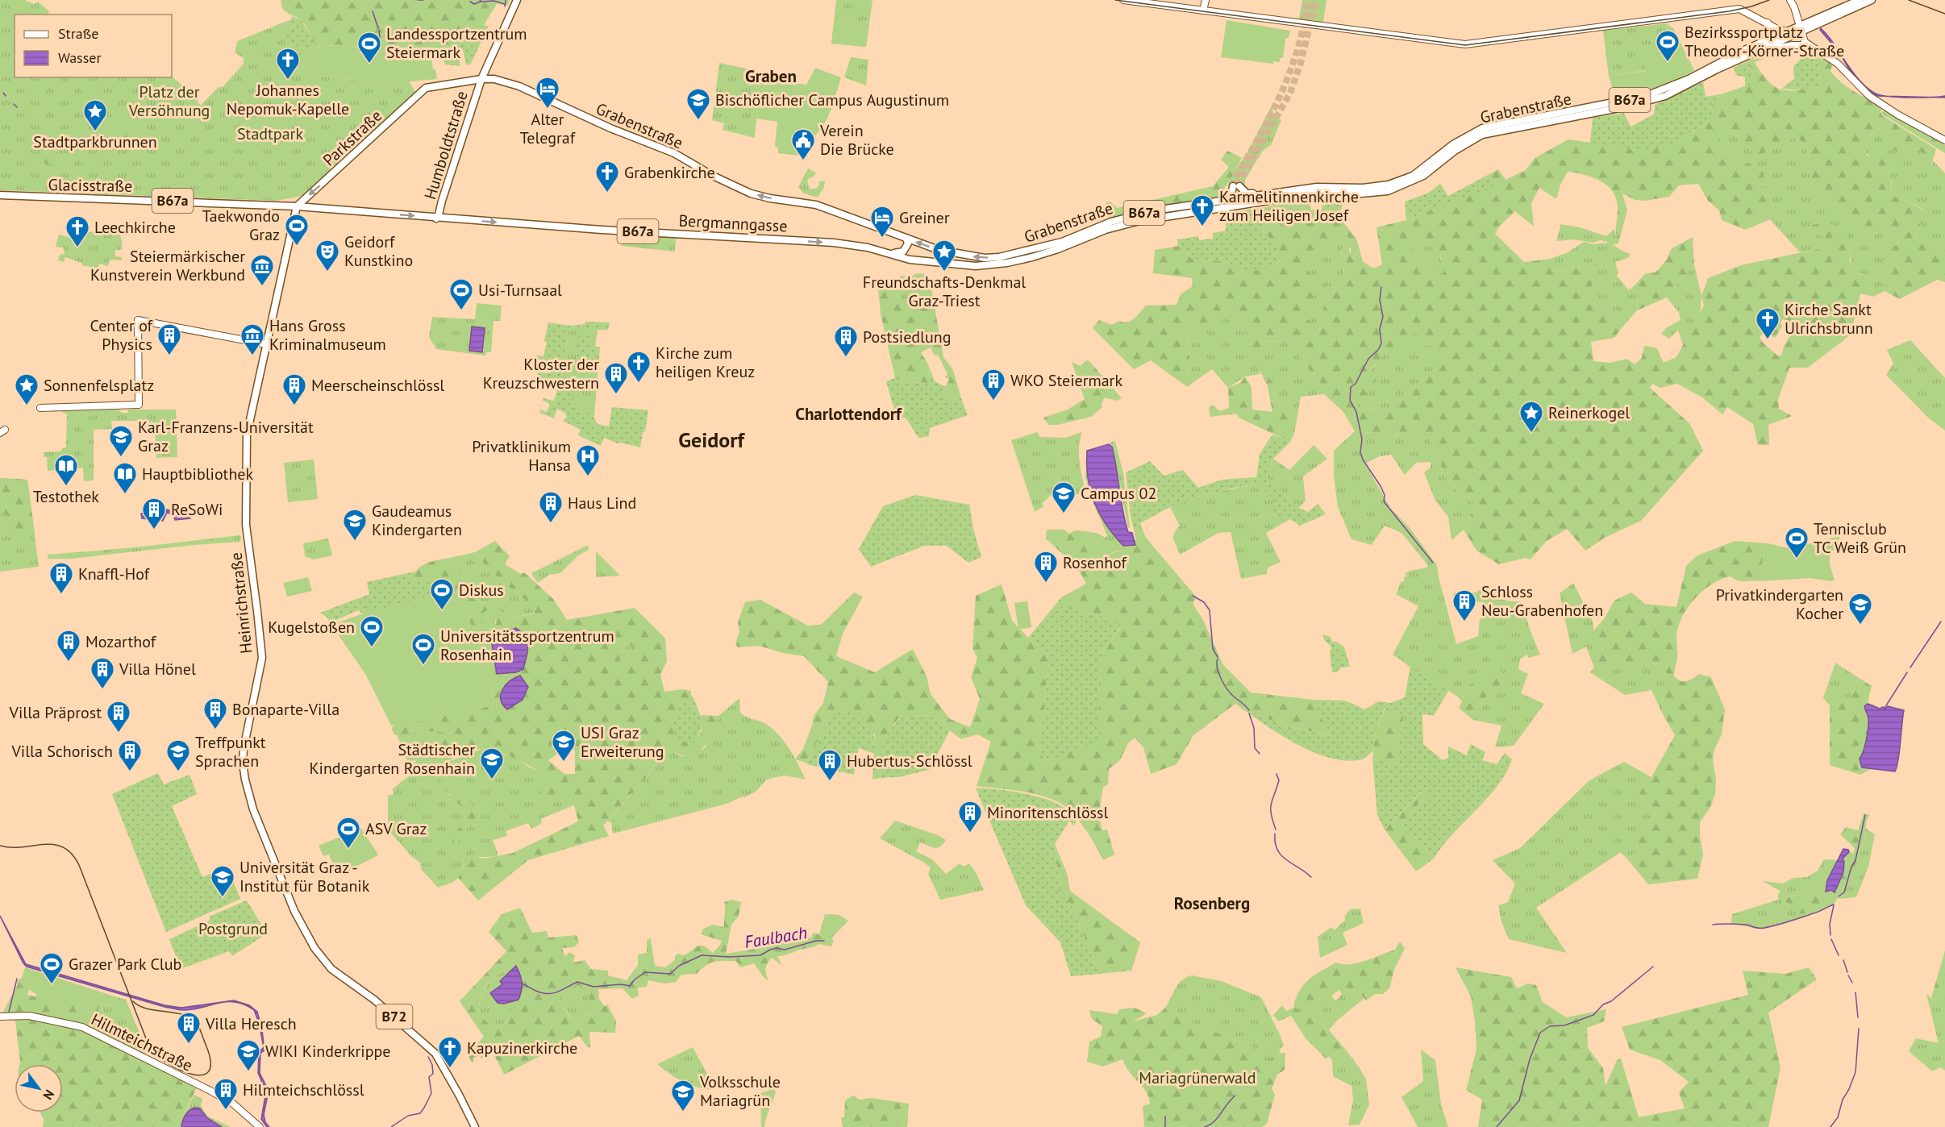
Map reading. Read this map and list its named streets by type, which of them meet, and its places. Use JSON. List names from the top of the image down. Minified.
{"streets":{"main road":["B67a","Grabenstraße","Parkstraße","Humboldtstraße","Glacisstraße","Bergmanngasse","Heinrichstraße","B72","Hilmteichstraße"]},"crossings":[["B67a","Grabenstraße"],["Grabenstraße","Parkstraße"],["Grabenstraße","Humboldtstraße"],["Grabenstraße","Bergmanngasse"],["Parkstraße","Humboldtstraße"],["Parkstraße","Glacisstraße"],["Parkstraße","Bergmanngasse"],["Parkstraße","Heinrichstraße"],["Humboldtstraße","Bergmanngasse"],["Glacisstraße","Bergmanngasse"],["Glacisstraße","Heinrichstraße"],["Bergmanngasse","Heinrichstraße"]],"one_way":["Parkstraße","Bergmanngasse"],"districts":["Graben","Charlottendorf","Geidorf","Rosenberg"],"water":["Faulbach"],"parks":["Platz der Versöhnung","Stadtpark","Postgrund","Mariagrünerwald"],"places":{"sports":["Bezirkssportplatz Theodor-Körner-Straße","Landessportzentrum Steiermark","Taekwondo Graz","Usi-Turnsaal","Tennisclub TC Weiß Grün","Diskus","Kugelstoßen","Universitätssportzentrum Rosenhain","ASV Graz","Grazer Park Club"],"church":["Johannes Nepomuk-Kapelle","Grabenkirche","Karmelitinnenkirche zum Heiligen Josef","Leechkirche","Kirche Sankt Ulrichsbrunn","Kirche zum heiligen Kreuz","Kapuzinerkirche"],"hotel":["Alter Telegraf","Greiner"],"school or university":["Bischöflicher Campus Augustinum","Karl-Franzens-Universität Graz","Campus 02","Gaudeamus Kindergarten","Privatkindergarten Kocher","USI Graz Erweiterung","Treffpunkt Sprachen","Städtischer Kindergarten Rosenhain","Universität Graz - Institut für Botanik","WIKI Kinderkrippe","Volksschule Mariagrün"],"place":["Stadtparkbrunnen","Freundschafts-Denkmal Graz-Triest","Sonnenfelsplatz","Reinerkogel"],"public building":["Verein Die Brücke"],"theatre":["Geidorf Kunstkino"],"museum":["Steiermärkischer Kunstverein Werkbund","Hans Gross Kriminalmuseum"],"building":["Center of Physics","Postsiedlung","Kloster der Kreuzschwestern","WKO Steiermark","Meerscheinschlössl","Haus Lind","ReSoWi","Rosenhof","Knaffl-Hof","Schloss Neu-Grabenhofen","Mozarthof","Villa Hönel","Bonaparte-Villa","Villa Präprost","Villa Schorisch","Hubertus-Schlössl","Minoritenschlössl","Villa Heresch","Hilmteichschlössl"],"hospital":["Privatklinikum Hansa"],"library":["Testothek","Hauptbibliothek"]},"legend":["Straße","Wasser"],"north":"bottom right"}
